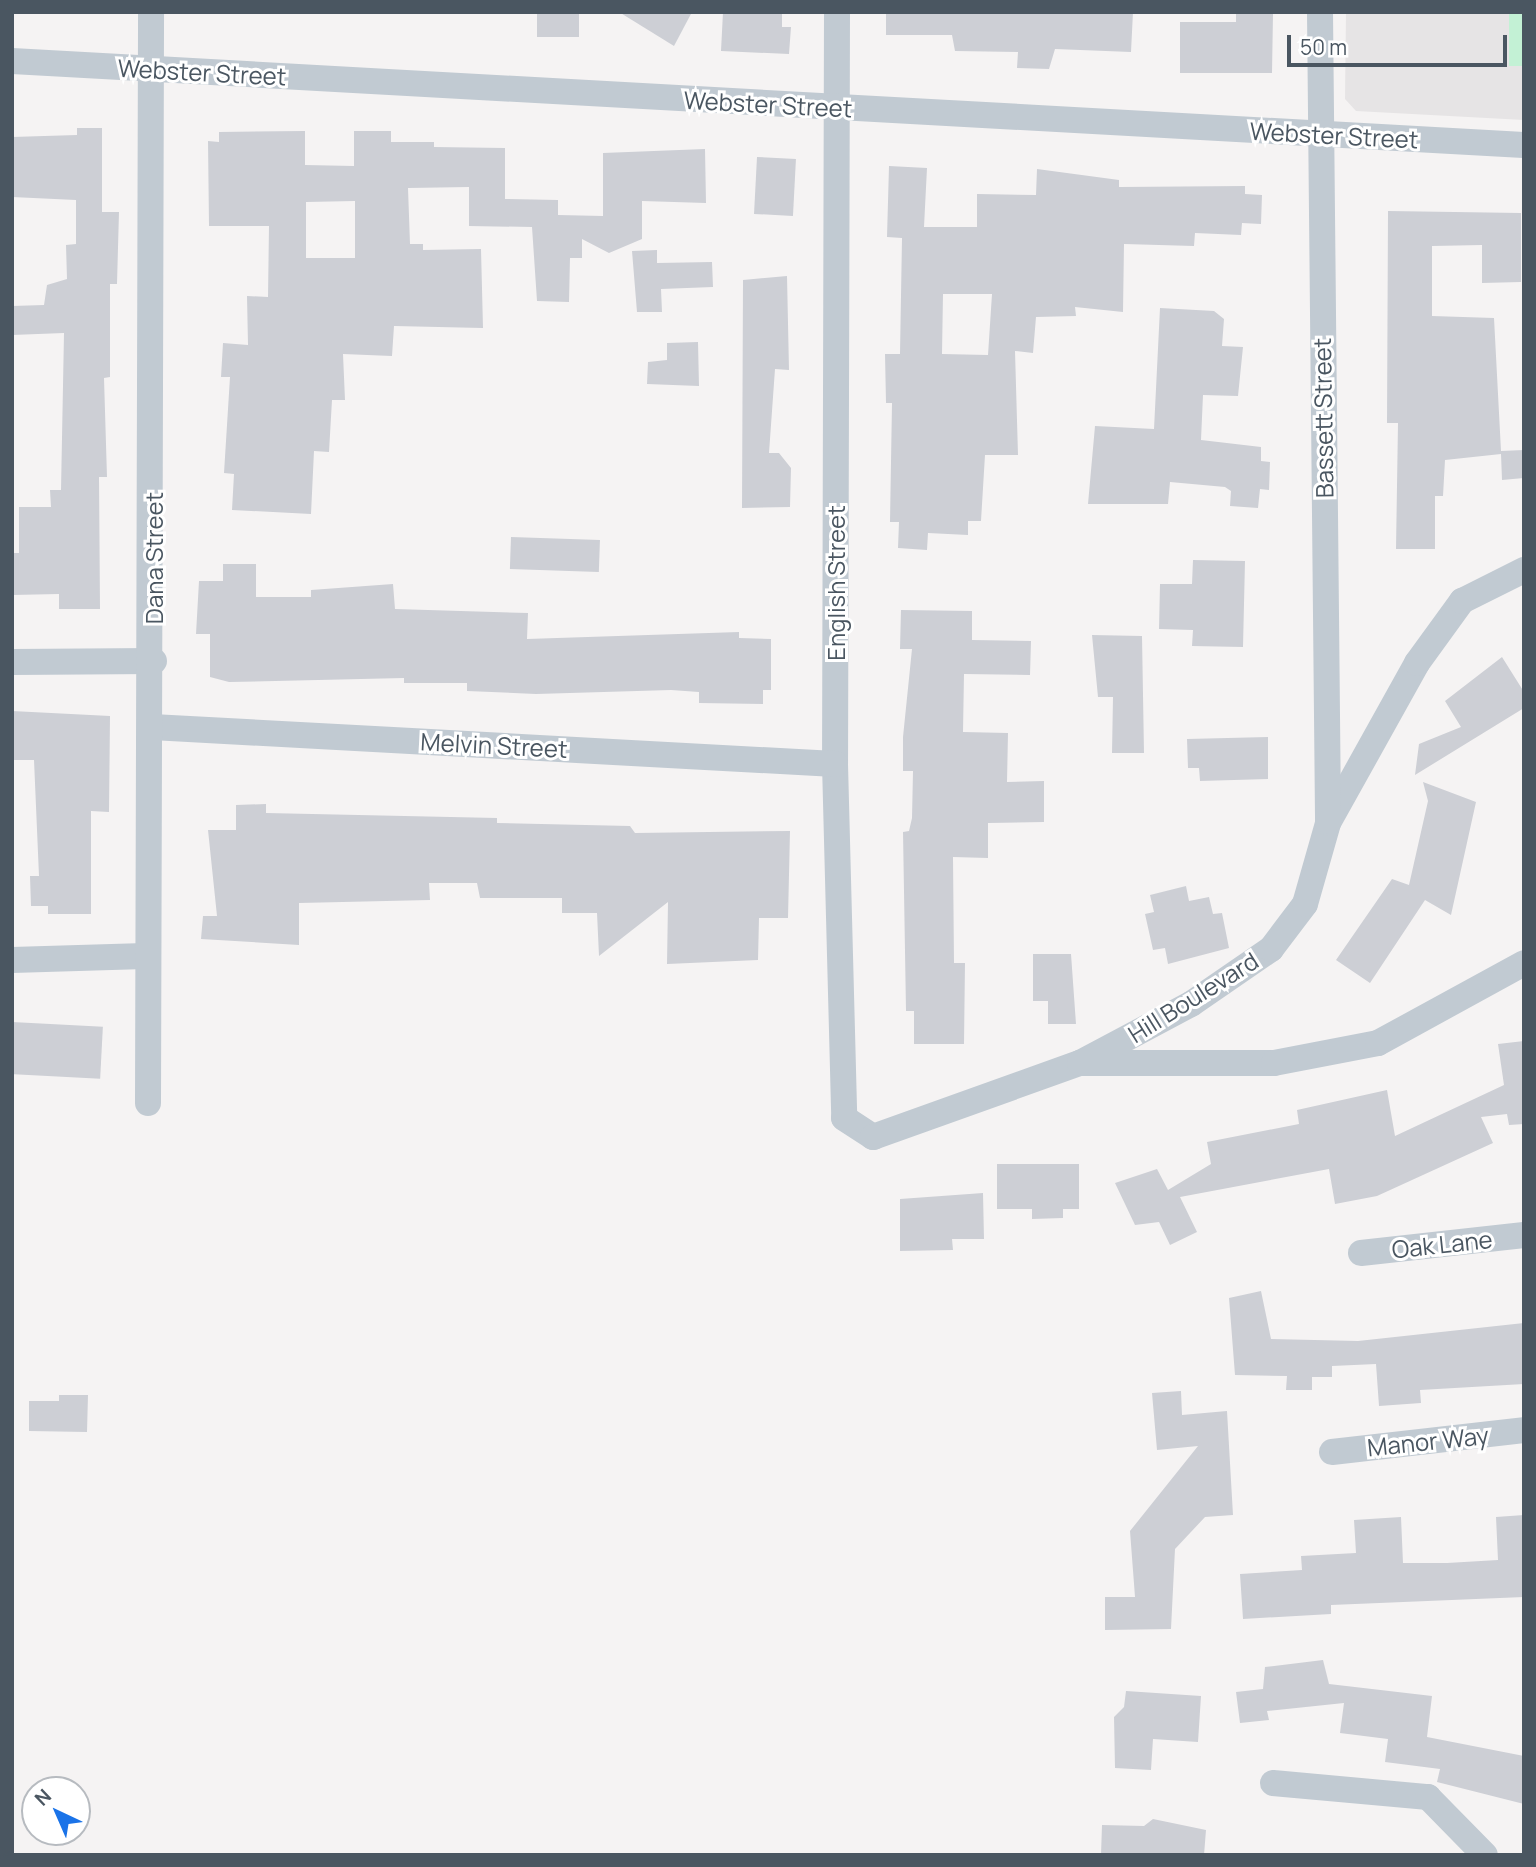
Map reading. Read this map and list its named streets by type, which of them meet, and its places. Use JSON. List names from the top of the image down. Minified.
{"streets":{"street":["Webster Street","Bassett Street","Dana Street","English Street","Melvin Street","Hill Boulevard","Oak Lane","Manor Way"]},"crossings":[["Webster Street","Bassett Street"],["Webster Street","Dana Street"],["Webster Street","English Street"],["Bassett Street","Hill Boulevard"],["Dana Street","Melvin Street"],["English Street","Melvin Street"],["English Street","Hill Boulevard"]],"scale_bar":"50 m","north":"top left"}
